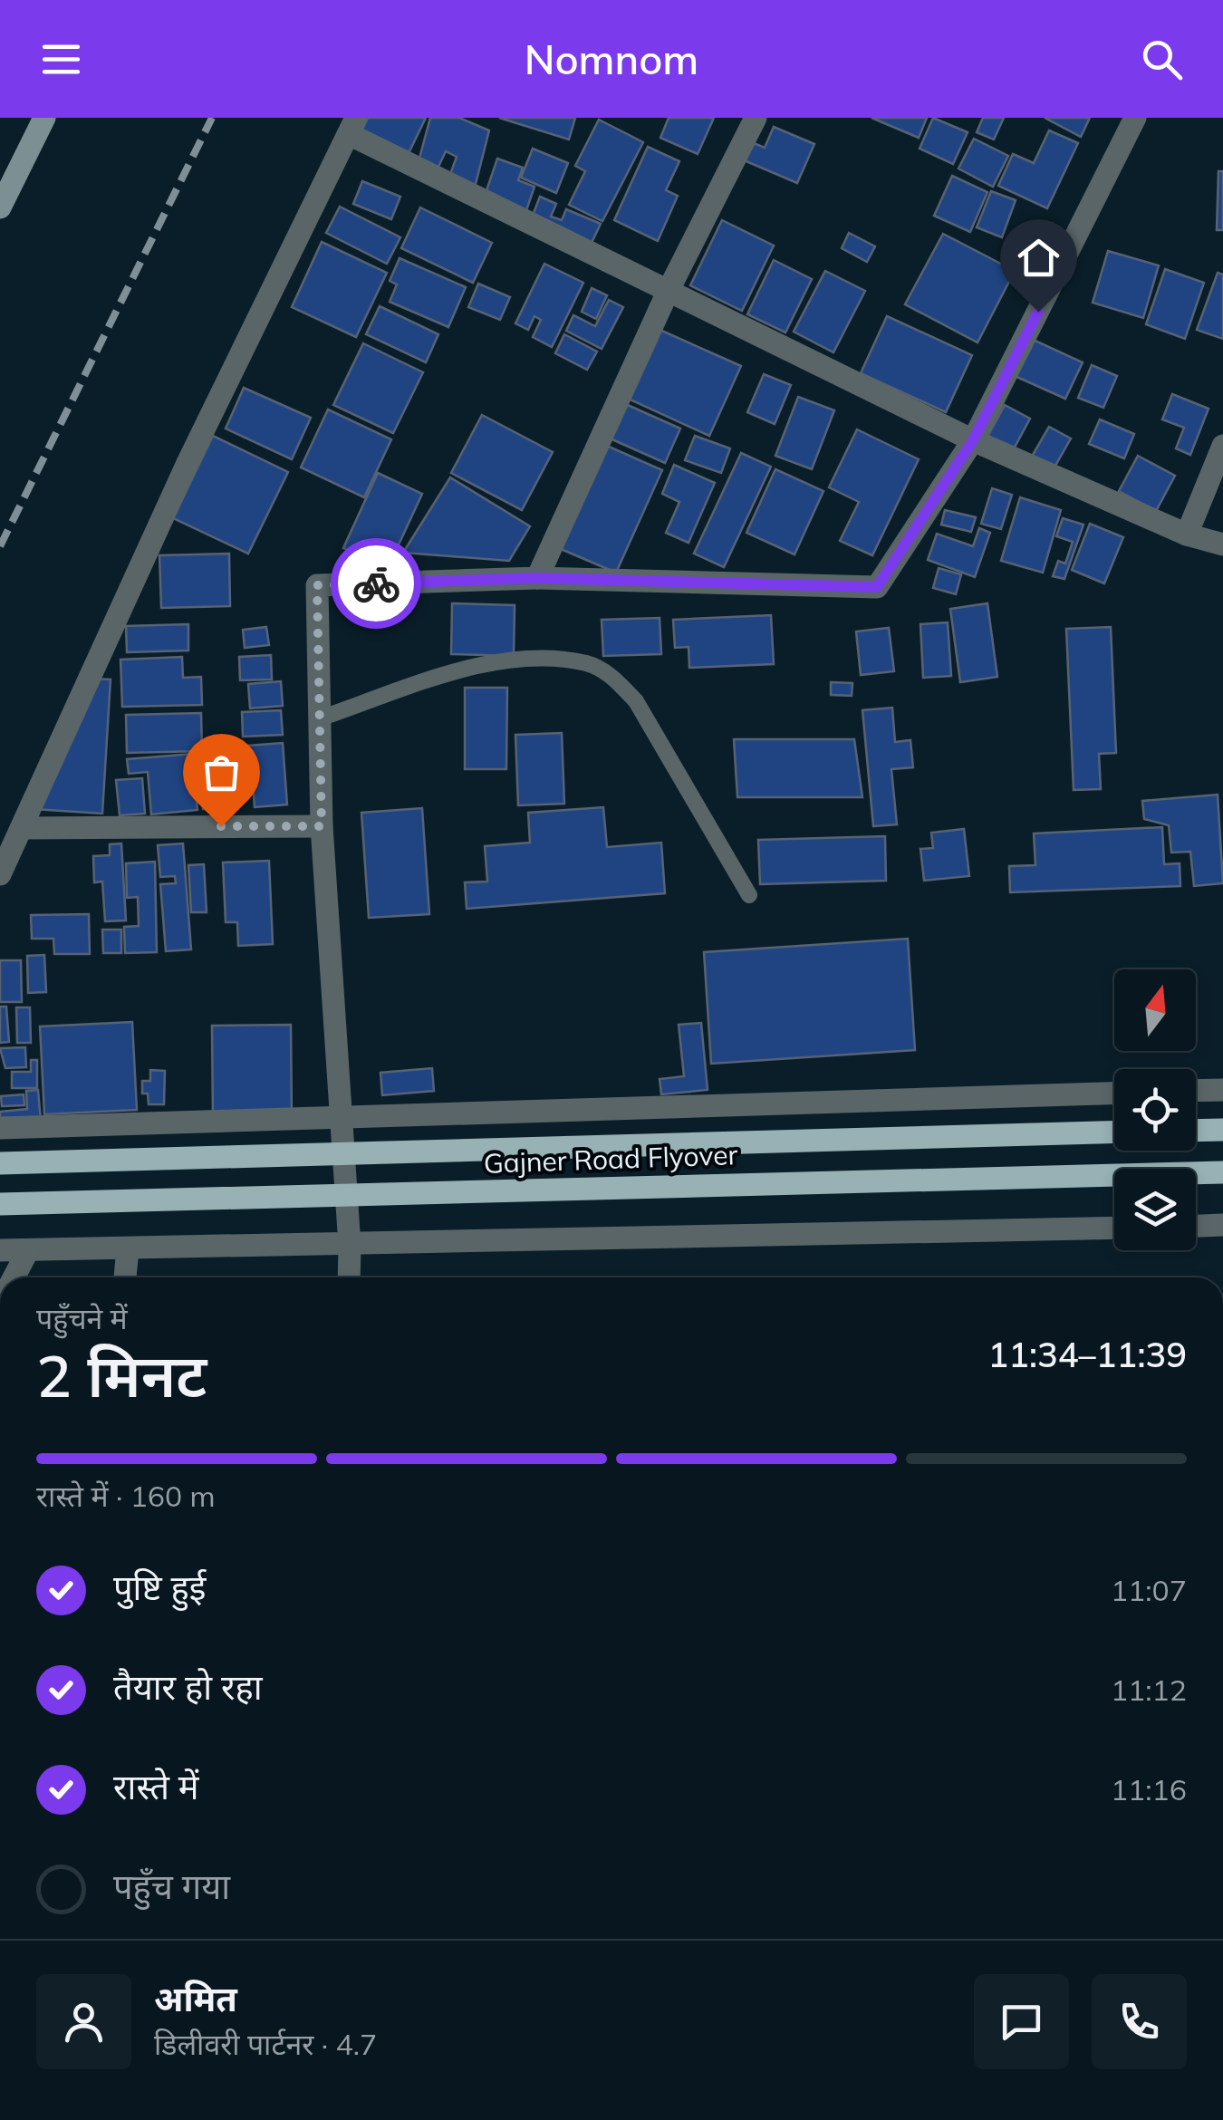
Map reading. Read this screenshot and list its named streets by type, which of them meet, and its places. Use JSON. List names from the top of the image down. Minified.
{"streets":{"main road":["Gajner Road Flyover"]},"north":"top","page":{"header":"Nomnom","heading":["2 मिनट","पहुँचने में","11:34–11:39"],"panel":["अमित","डिलीवरी पार्टनर · 4.7"],"bar":"रास्ते में · 160 m","list":[["पुष्टि हुई","11:07"],["तैयार हो रहा","11:12"],["रास्ते में","11:16"],"पहुँच गया"]}}
